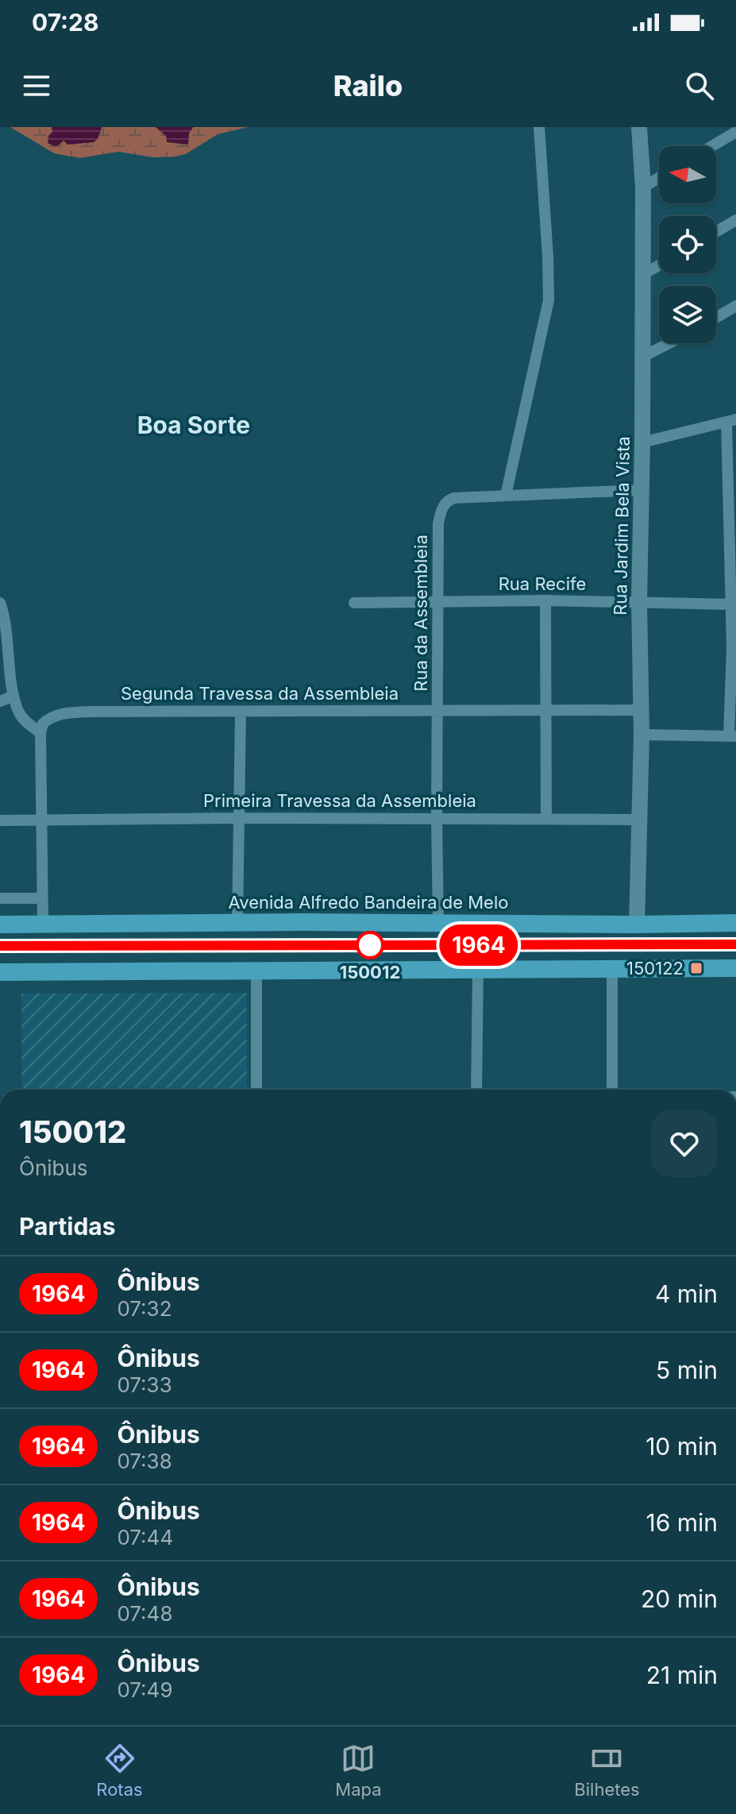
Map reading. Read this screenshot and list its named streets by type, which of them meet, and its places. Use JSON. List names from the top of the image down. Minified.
{"streets":{"highway":["Avenida Alfredo Bandeira de Melo"],"main road":["Rua Jardim Bela Vista"],"street":["Rua Recife","Rua da Assembleia","Segunda Travessa da Assembleia","Primeira Travessa da Assembleia"]},"crossings":[["Rua Jardim Bela Vista","Rua Recife"],["Rua Jardim Bela Vista","Rua da Assembleia"],["Rua Jardim Bela Vista","Segunda Travessa da Assembleia"],["Rua Jardim Bela Vista","Primeira Travessa da Assembleia"],["Rua Jardim Bela Vista","Avenida Alfredo Bandeira de Melo"],["Rua Recife","Rua da Assembleia"],["Rua da Assembleia","Segunda Travessa da Assembleia"],["Rua da Assembleia","Primeira Travessa da Assembleia"],["Rua da Assembleia","Avenida Alfredo Bandeira de Melo"]],"districts":["Boa Sorte"],"places":{"other":["150012"],"transit":["150122"]},"lines":["bus line 1964"],"north":"left","page":{"status":"07:28","header":"Railo","on_map":"1964","heading":[["150012","Ônibus"],"Partidas"],"list":[{"mark":"1964","name":"Ônibus","note":"07:32","value":"4 min"},{"mark":"1964","name":"Ônibus","note":"07:33","value":"5 min"},{"mark":"1964","name":"Ônibus","note":"07:38","value":"10 min"},{"mark":"1964","name":"Ônibus","note":"07:44","value":"16 min"},{"mark":"1964","name":"Ônibus","note":"07:48","value":"20 min"},{"mark":"1964","name":"Ônibus","note":"07:49","value":"21 min"}],"tabs":["Rotas","Mapa","Bilhetes"]}}
